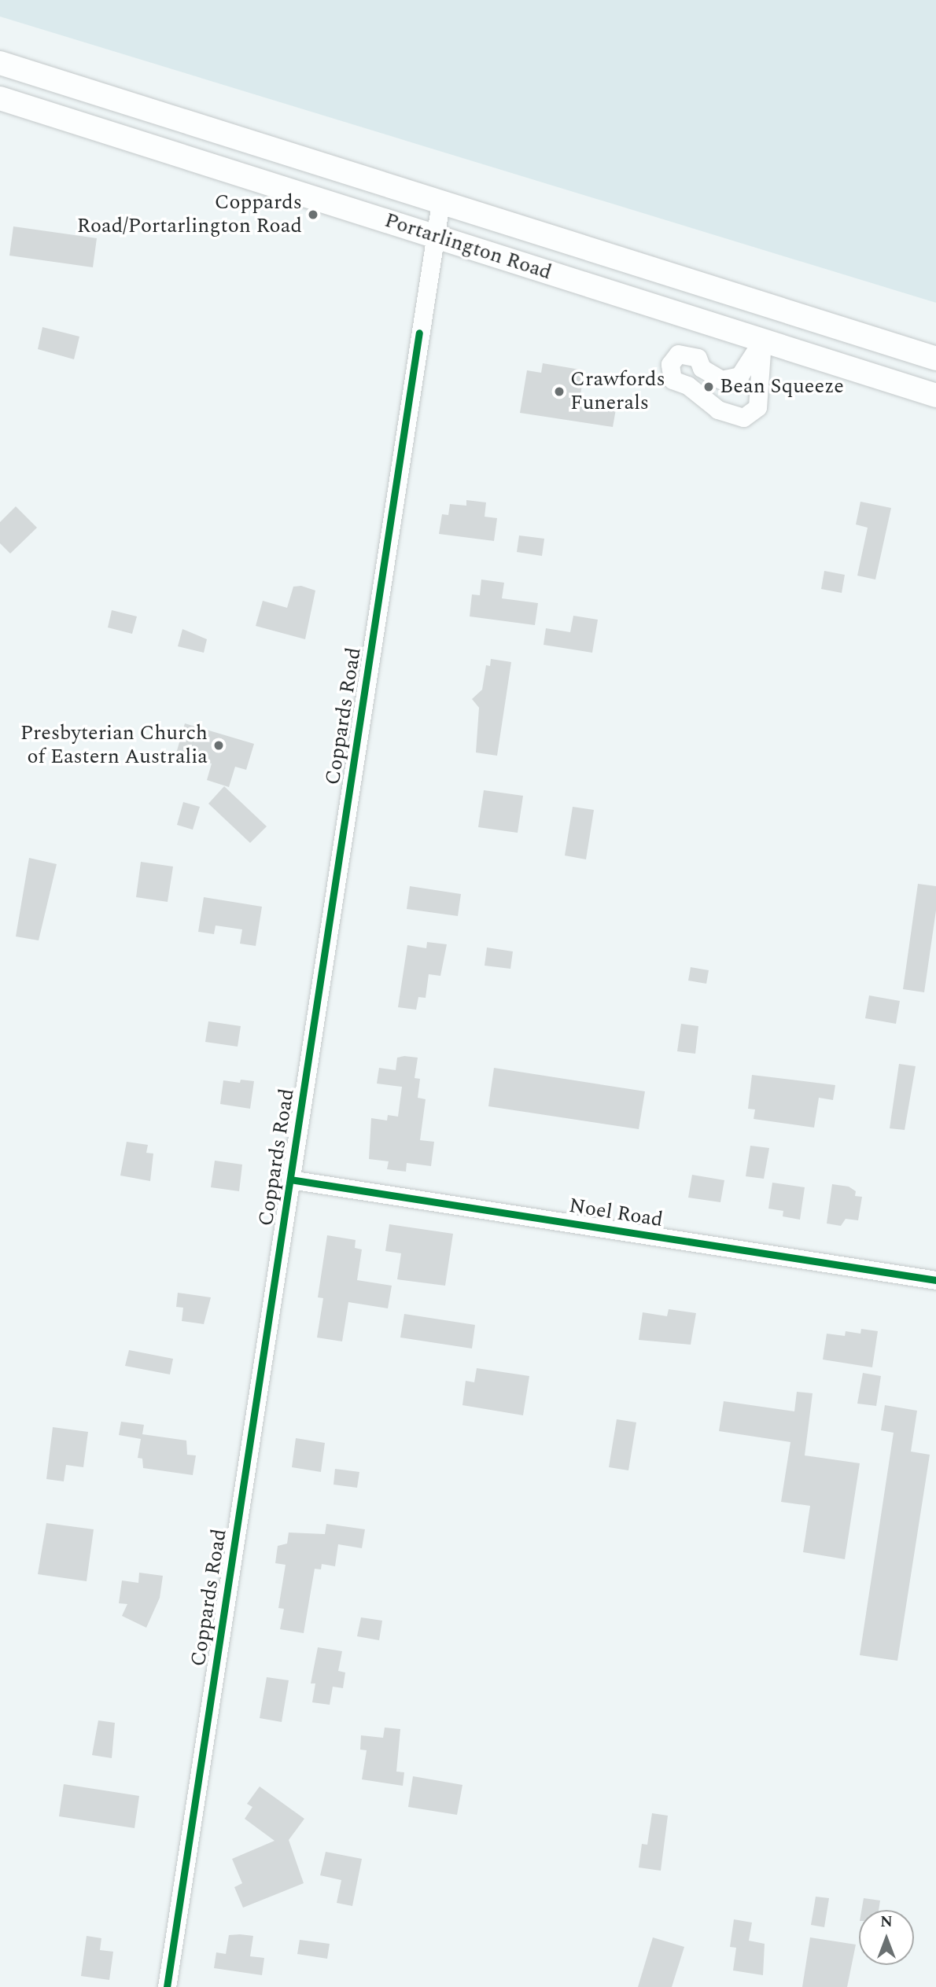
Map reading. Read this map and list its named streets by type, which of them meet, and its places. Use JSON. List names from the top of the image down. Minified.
{"streets":{"main road":["Portarlington Road"],"street":["Coppards Road","Noel Road"]},"crossings":[["Portarlington Road","Coppards Road"],["Coppards Road","Noel Road"]],"places":["Coppards Road/Portarlington Road","Bean Squeeze","Crawfords Funerals","Presbyterian Church of Eastern Australia"],"north":"top"}
